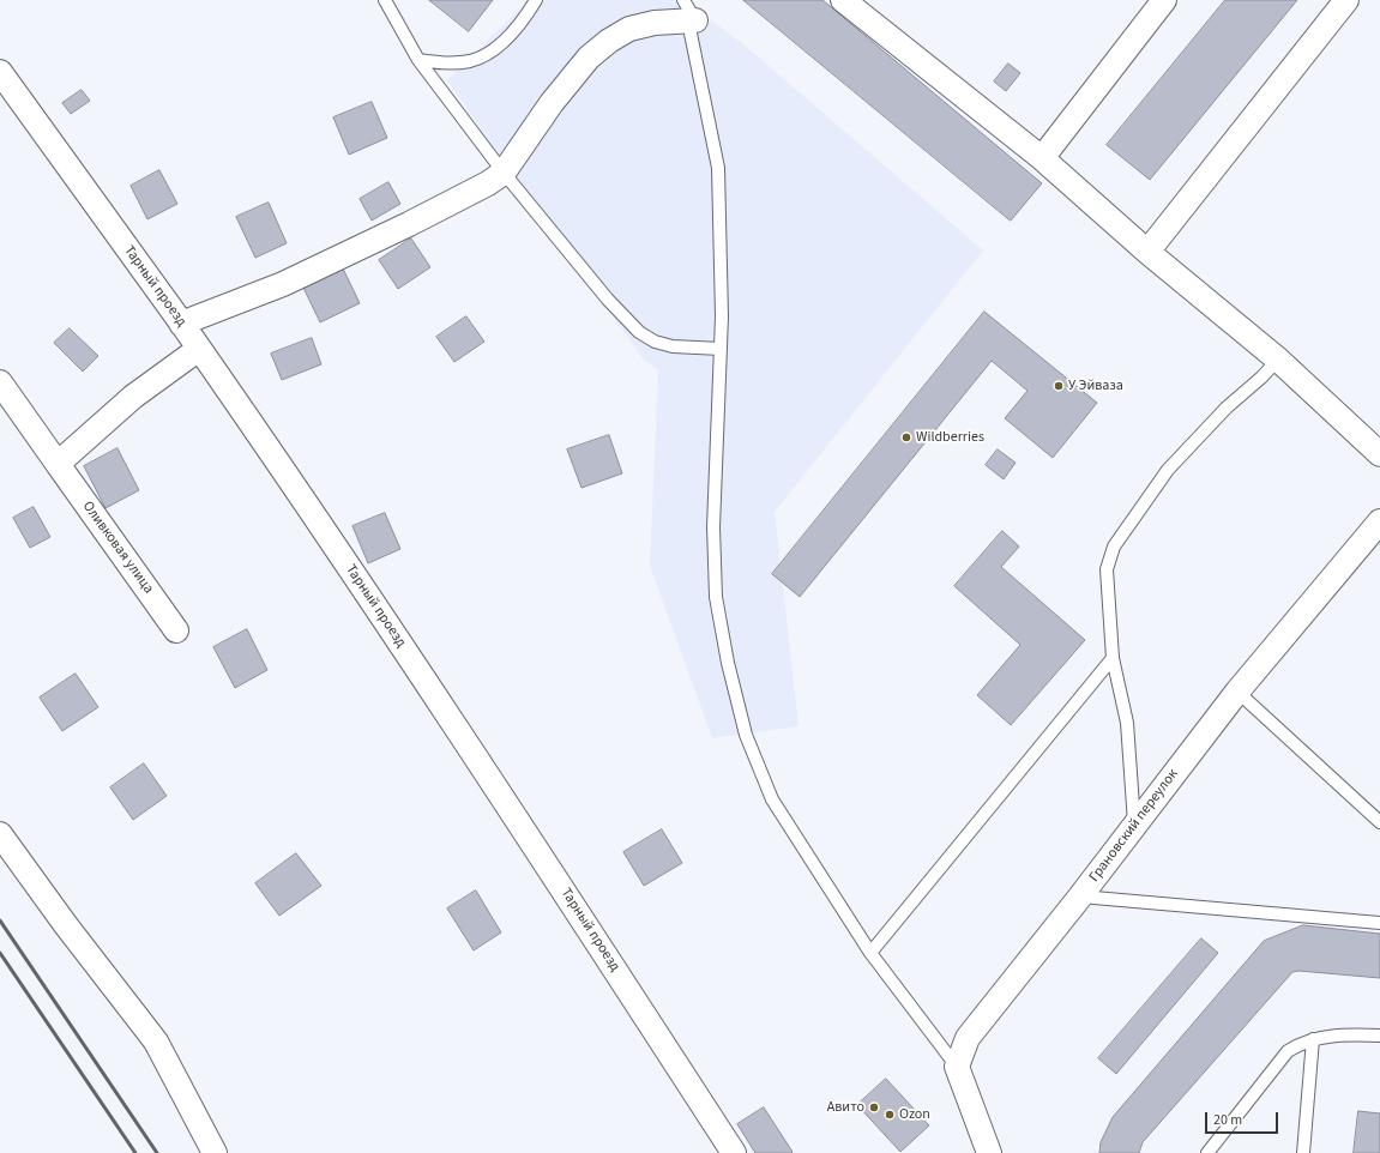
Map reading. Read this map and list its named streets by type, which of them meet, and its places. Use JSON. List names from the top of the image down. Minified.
{"streets":{"street":["Тарный проезд","Оливковая улица","Грановский переулок"]},"places":["У Эйваза","Wildberries","Авито","Ozon"],"scale_bar":"20 m"}
